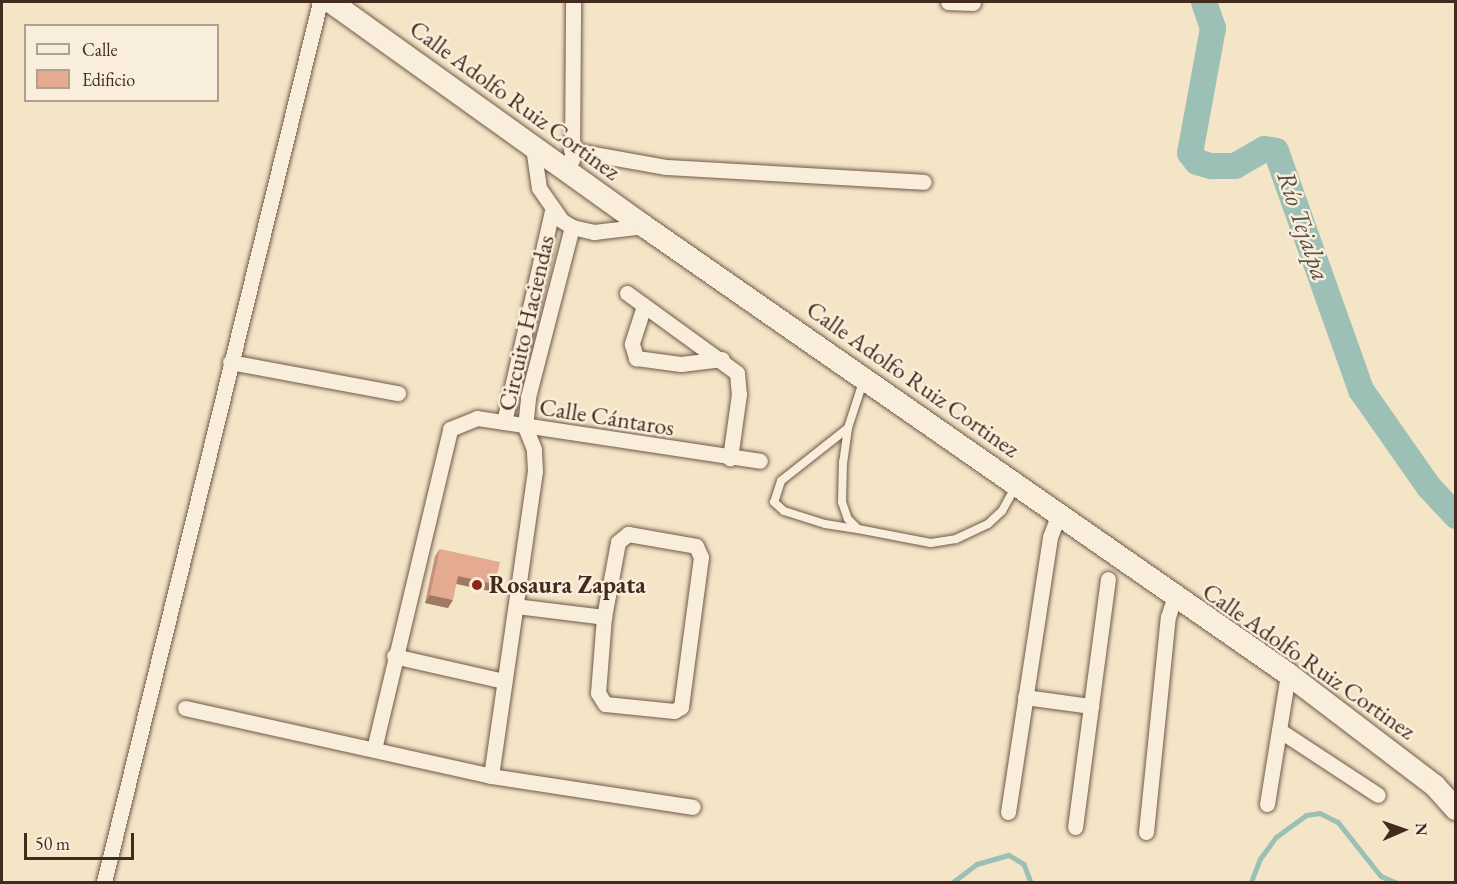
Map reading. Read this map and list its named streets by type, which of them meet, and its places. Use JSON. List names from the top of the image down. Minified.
{"streets":{"main road":["Calle Adolfo Ruiz Cortinez"],"street":["Circuito Haciendas","Calle Cántaros"]},"crossings":[["Circuito Haciendas","Calle Cántaros"]],"water":["Río Tejalpa"],"places":["Rosaura Zapata"],"legend":["Calle","Edificio"],"scale_bar":"50 m","north":"right"}
